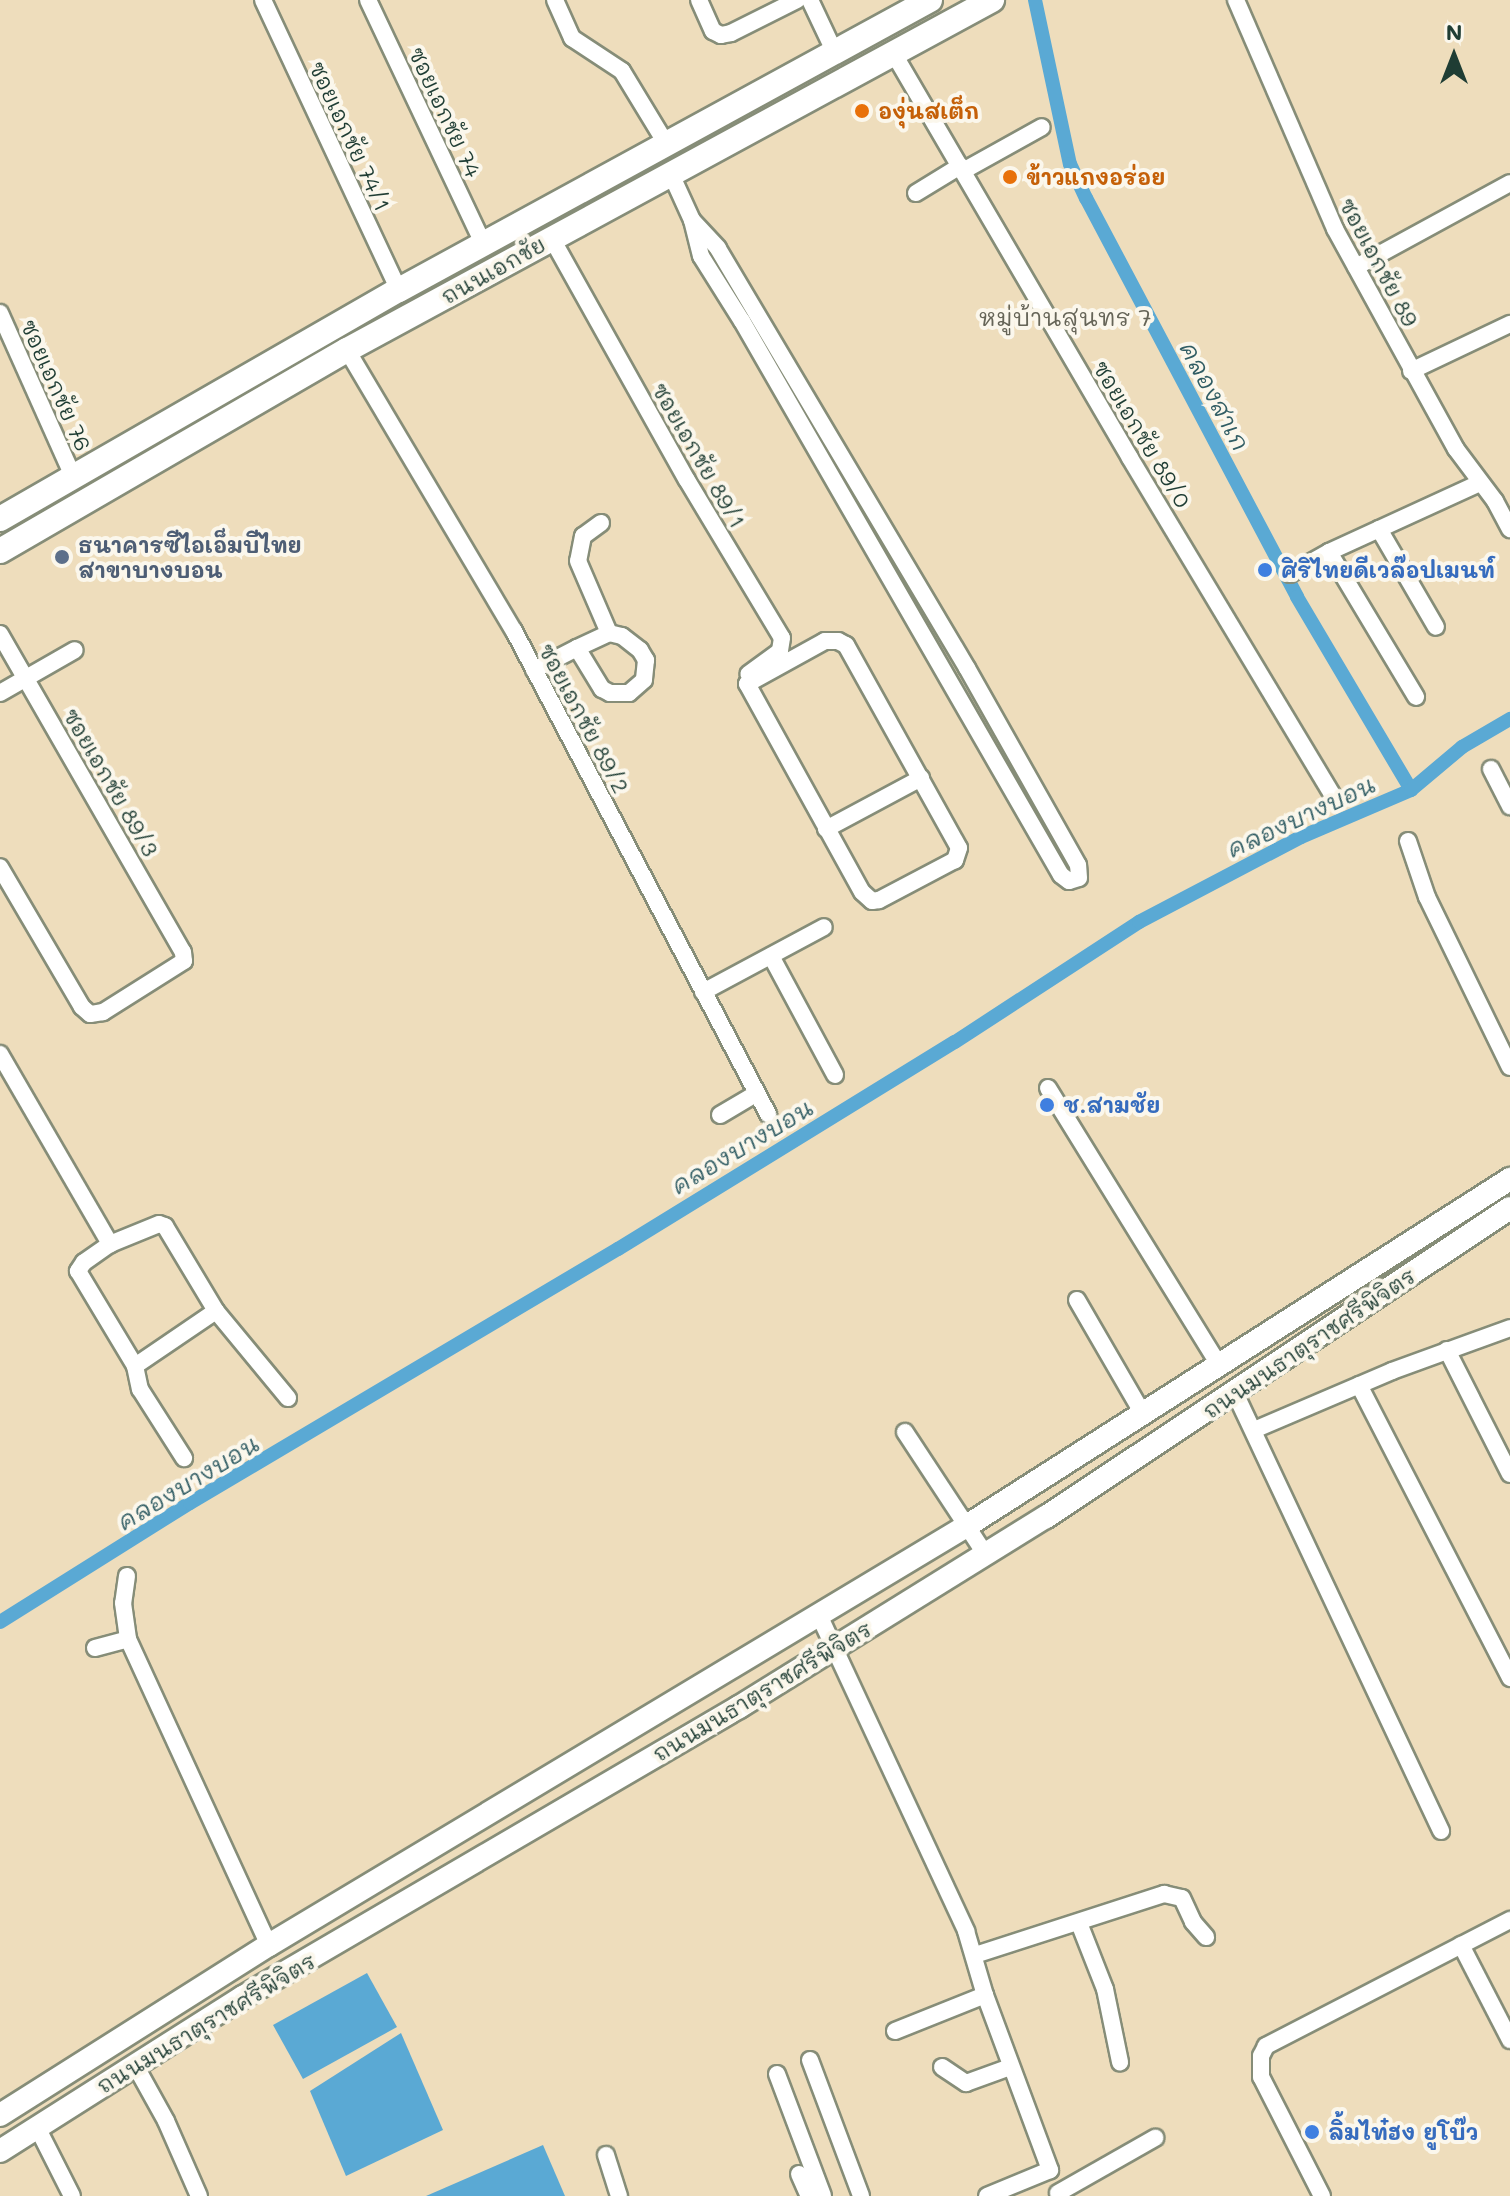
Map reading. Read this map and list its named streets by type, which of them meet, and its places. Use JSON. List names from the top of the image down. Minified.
{"streets":{"main road":["ถนนเอกชัย"],"street":["ซอยเอกชัย 74","ซอยเอกชัย 74/1","ซอยเอกชัย 89","ซอยเอกชัย 76","ซอยเอกชัย 89/0","ซอยเอกชัย 89/1","ซอยเอกชัย 89/2","ซอยเอกชัย 89/3","ถนนมนธาตุราชศรีพิจิตร"]},"crossings":[["ซอยเอกชัย 74","ถนนเอกชัย"],["ซอยเอกชัย 74/1","ถนนเอกชัย"],["ถนนเอกชัย","ซอยเอกชัย 76"],["ถนนเอกชัย","ซอยเอกชัย 89/0"],["ถนนเอกชัย","ซอยเอกชัย 89/1"],["ถนนเอกชัย","ซอยเอกชัย 89/2"]],"districts":["หมู่บ้านสุนทร 7"],"water":["คลองสาเก","คลองบางบอน"],"places":["องุ่นสเต็ก","ข้าวแกงอร่อย","ธนาคารซีไอเอ็มบีไทย สาขาบางบอน","ศิริไทยดีเวล๊อปเมนท์","ช.สามชัย","ลิ้มไท๋ฮง ยูโบ๊ว"],"north":"top"}
